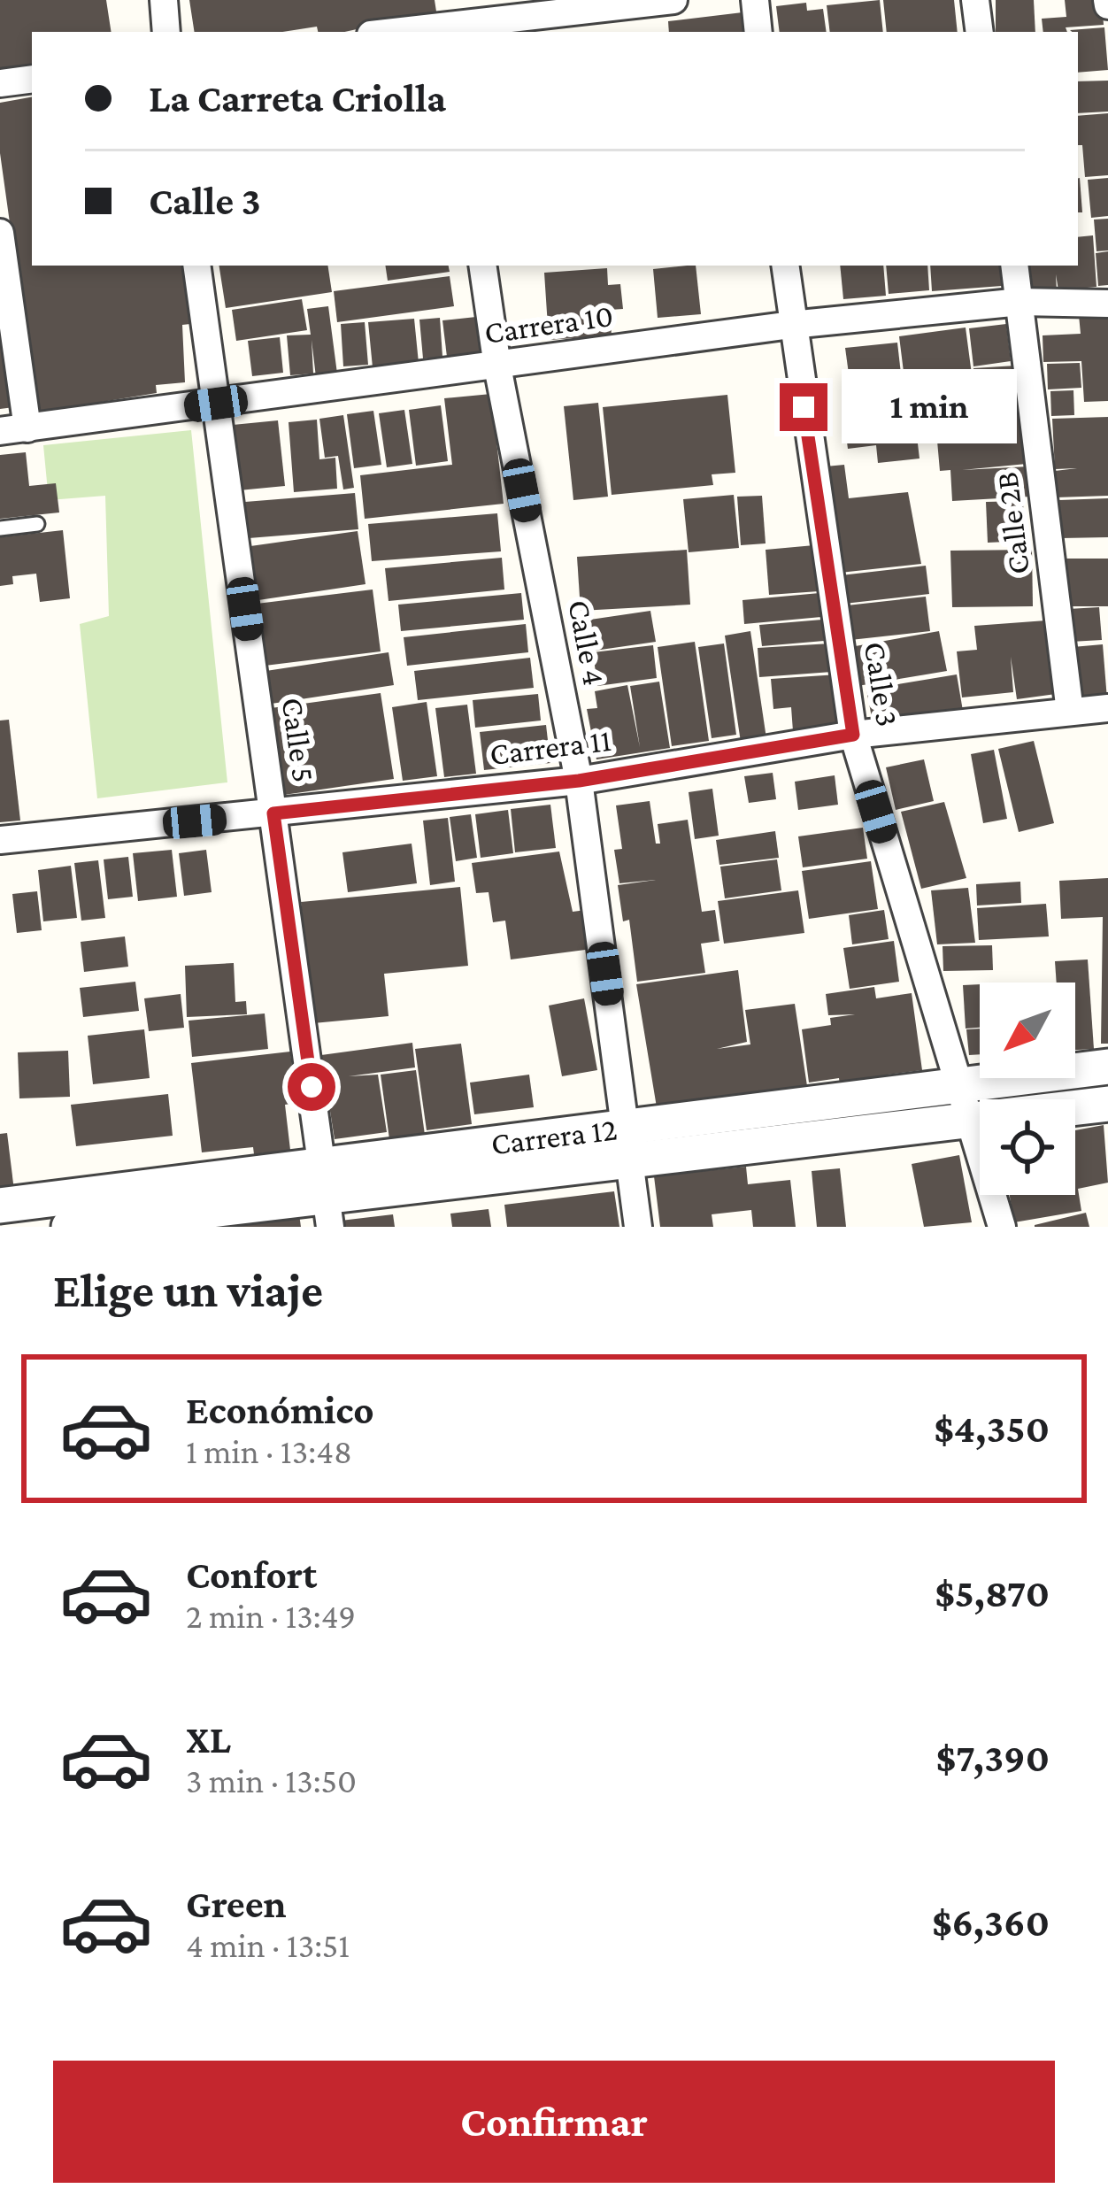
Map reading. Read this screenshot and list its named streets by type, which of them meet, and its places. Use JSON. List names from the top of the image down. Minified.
{"streets":{"street":["Carrera 10","Calle 2B","Calle 4","Calle 3","Calle 5","Carrera 11","Carrera 12"]},"crossings":[["Carrera 10","Calle 2B"],["Carrera 10","Calle 4"],["Carrera 10","Calle 3"],["Carrera 10","Calle 5"],["Calle 2B","Carrera 11"],["Calle 4","Carrera 11"],["Calle 4","Carrera 12"],["Calle 3","Carrera 11"],["Calle 3","Carrera 12"],["Calle 5","Carrera 11"],["Calle 5","Carrera 12"]],"north":"bottom left","page":{"banner":["La Carreta Criolla","Calle 3"],"bubble":"1 min","heading":"Elige un viaje","list":[{"name":"Económico","note":"1 min · 13:48","value":"$4,350"},{"name":"Confort","note":"2 min · 13:49","value":"$5,870"},{"name":"XL","note":"3 min · 13:50","value":"$7,390"},{"name":"Green","note":"4 min · 13:51","value":"$6,360"}],"buttons":"Confirmar"}}
